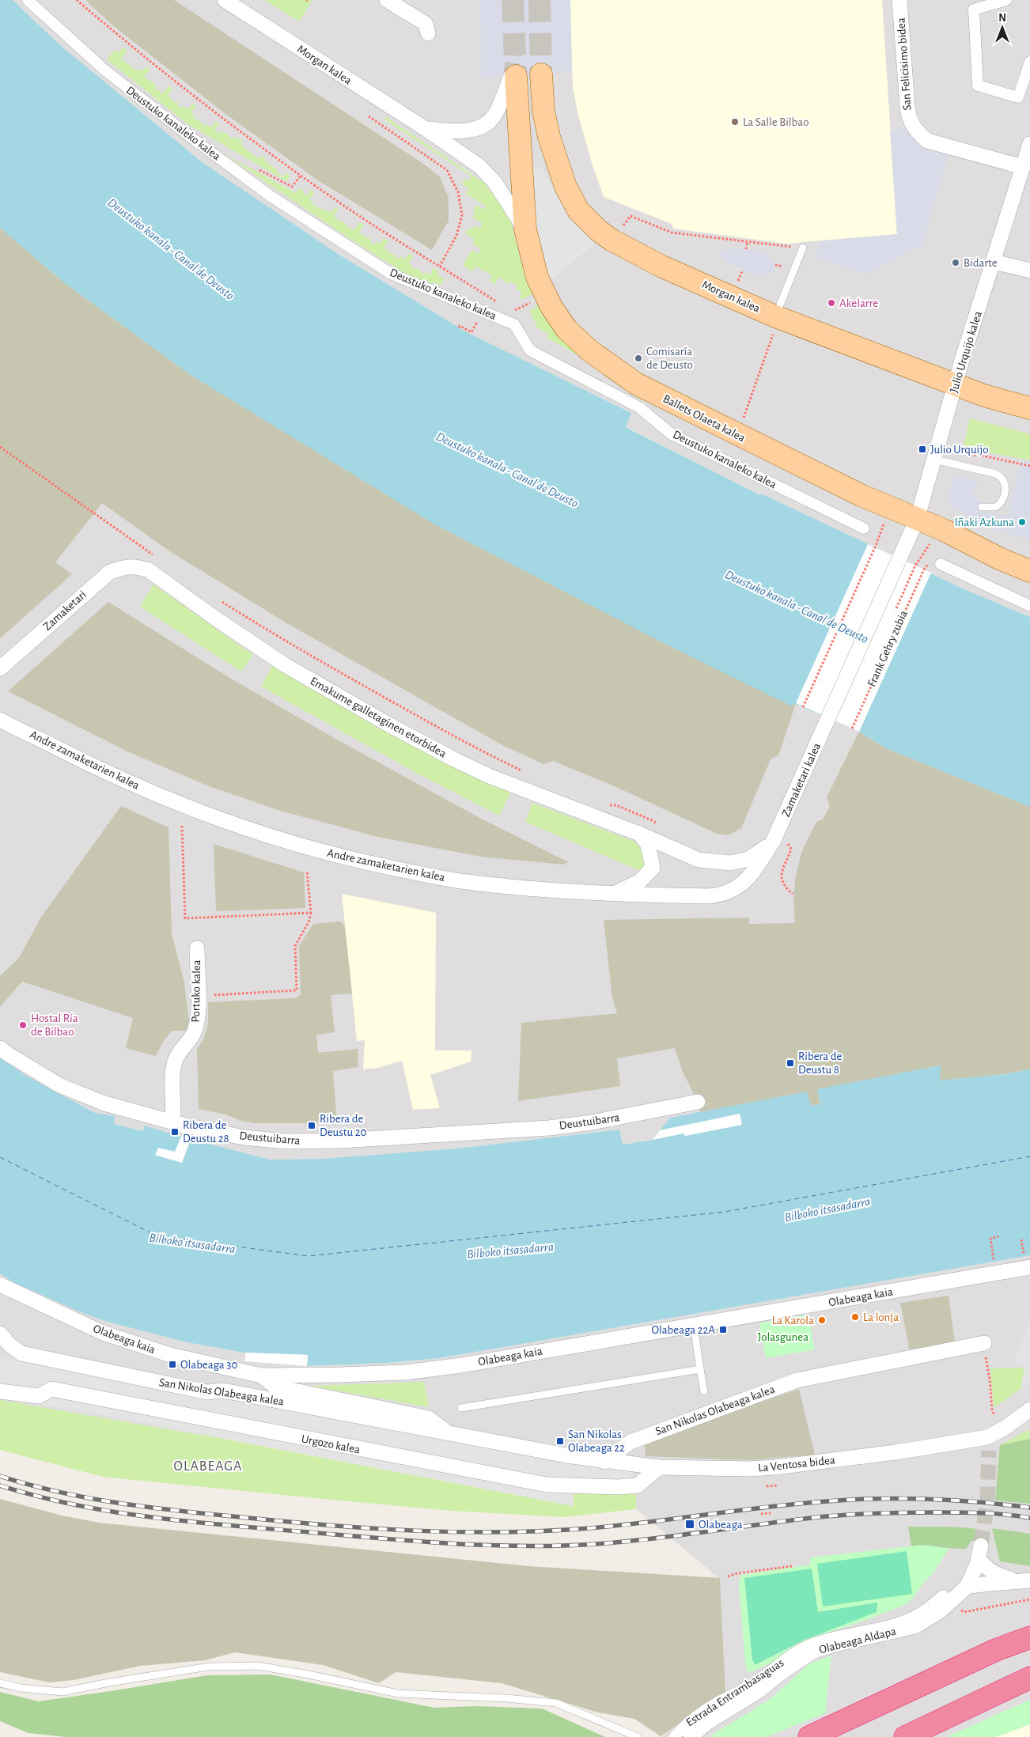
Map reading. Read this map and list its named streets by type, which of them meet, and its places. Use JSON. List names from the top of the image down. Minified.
{"streets":{"main road":["Morgan kalea","Ballets Olaeta kalea"],"street":["San Felicisimo bidea","Deustuko kanaleko kalea","Julio Urquijo kalea","Zamaketari","Emakume galletaginen etorbidea","Andre zamaketarien kalea","Zamaketari kalea","Portuko kalea","Deustuibarra","Olabeaga kaia","San Nikolas Olabeaga kalea","Urgozo kalea","La Ventosa bidea","Olabeaga Aldapa","Estrada Entrambasaguas"],"path":["Frank Gehry zubia"]},"crossings":[["San Felicisimo bidea","Julio Urquijo kalea"],["Morgan kalea","Julio Urquijo kalea"],["Morgan kalea","Ballets Olaeta kalea"],["Julio Urquijo kalea","Ballets Olaeta kalea"],["Julio Urquijo kalea","Zamaketari kalea"],["Zamaketari","Emakume galletaginen etorbidea"],["Emakume galletaginen etorbidea","Andre zamaketarien kalea"],["Emakume galletaginen etorbidea","Zamaketari kalea"],["Andre zamaketarien kalea","Zamaketari kalea"],["Portuko kalea","Deustuibarra"],["Olabeaga kaia","San Nikolas Olabeaga kalea"],["San Nikolas Olabeaga kalea","La Ventosa bidea"],["Urgozo kalea","La Ventosa bidea"],["Olabeaga Aldapa","Estrada Entrambasaguas"]],"districts":["OLABEAGA"],"water":["Deustuko kanala - Canal de Deusto","Bilboko itsasadarra"],"parks":["Jolasgunea"],"places":{"other":["La Salle Bilbao","Bidarte","Akelarre","Comisaría de Deusto","Iñaki Azkuna","Hostal Ría de Bilbao","La lonja","La Karola"],"transit":["Julio Urquijo","Ribera de Deustu 8","Ribera de Deustu 20","Ribera de Deustu 28","Olabeaga 22A","Olabeaga 30","San Nikolas Olabeaga 22","Olabeaga"]},"north":"top"}
